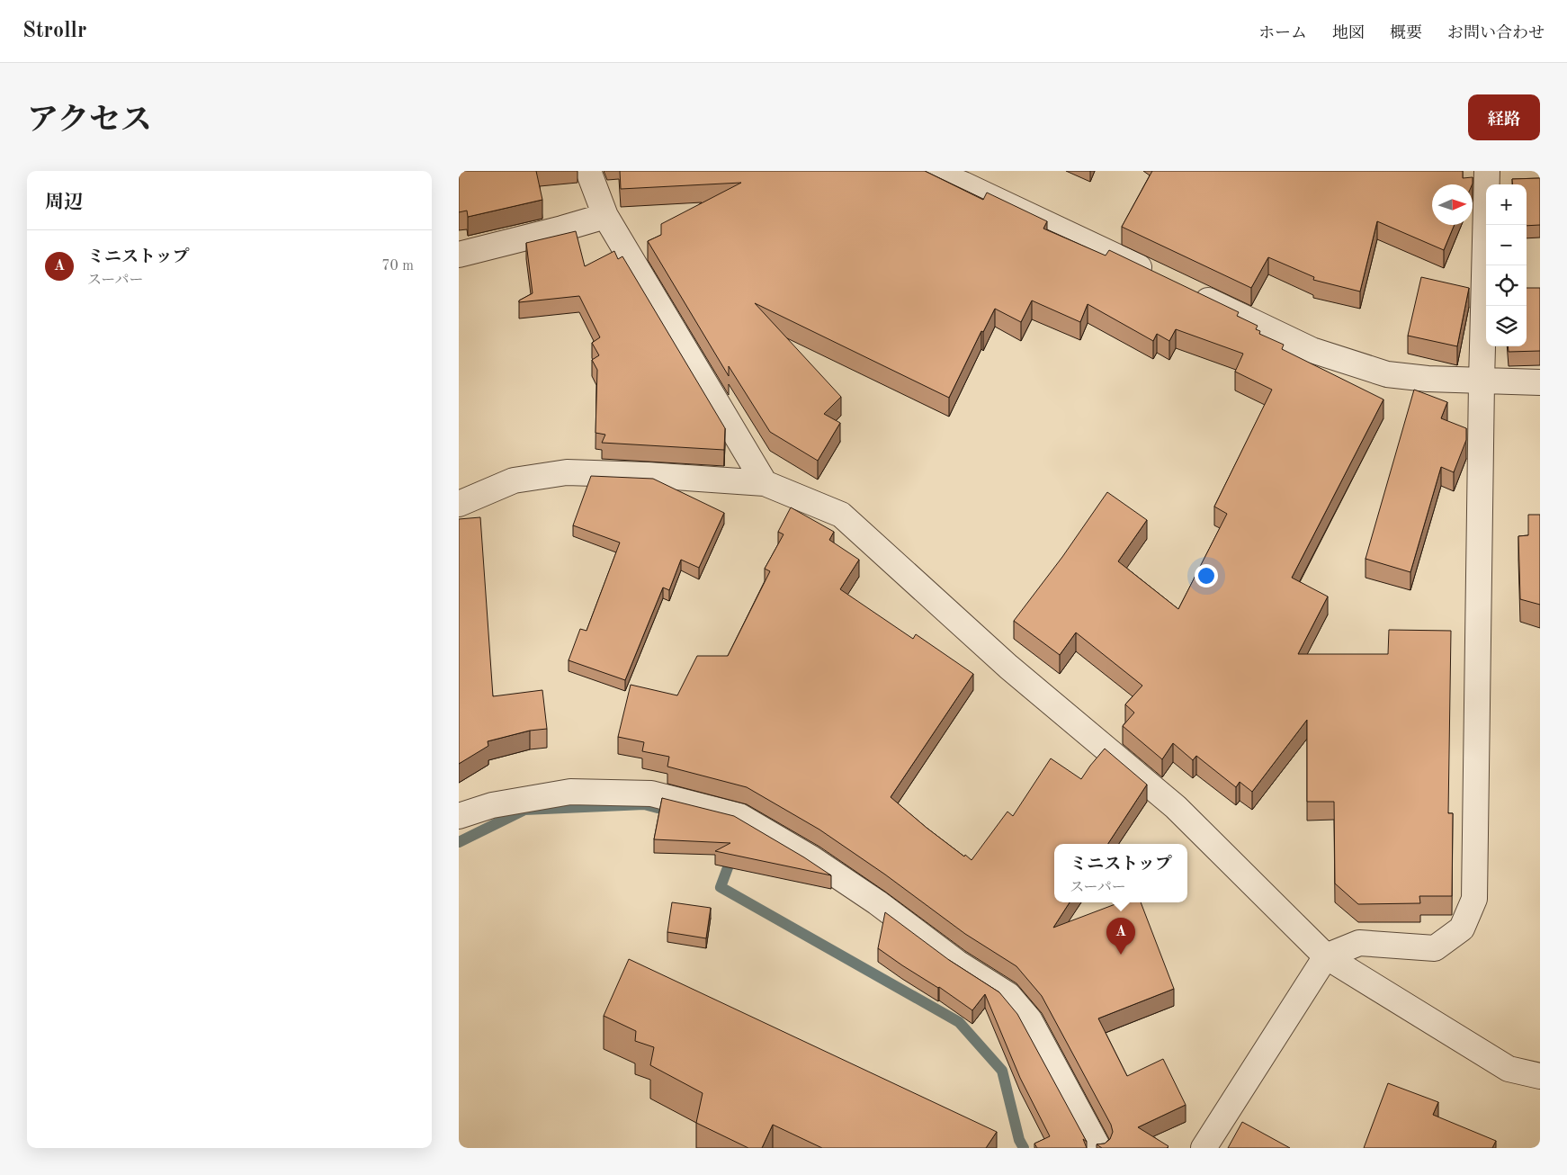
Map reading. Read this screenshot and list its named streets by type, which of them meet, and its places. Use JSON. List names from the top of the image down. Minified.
{"north":"right","page":{"header":"Strollr","nav":["ホーム","地図","概要","お問い合わせ"],"title":"アクセス","buttons":"経路","heading":"周辺","map_buttons":["+","−"],"list":[{"mark":"A","name":"ミニストップ","note":"スーパー","value":"70 m"}],"popup":["ミニストップ","スーパー"],"pins":"A"}}
